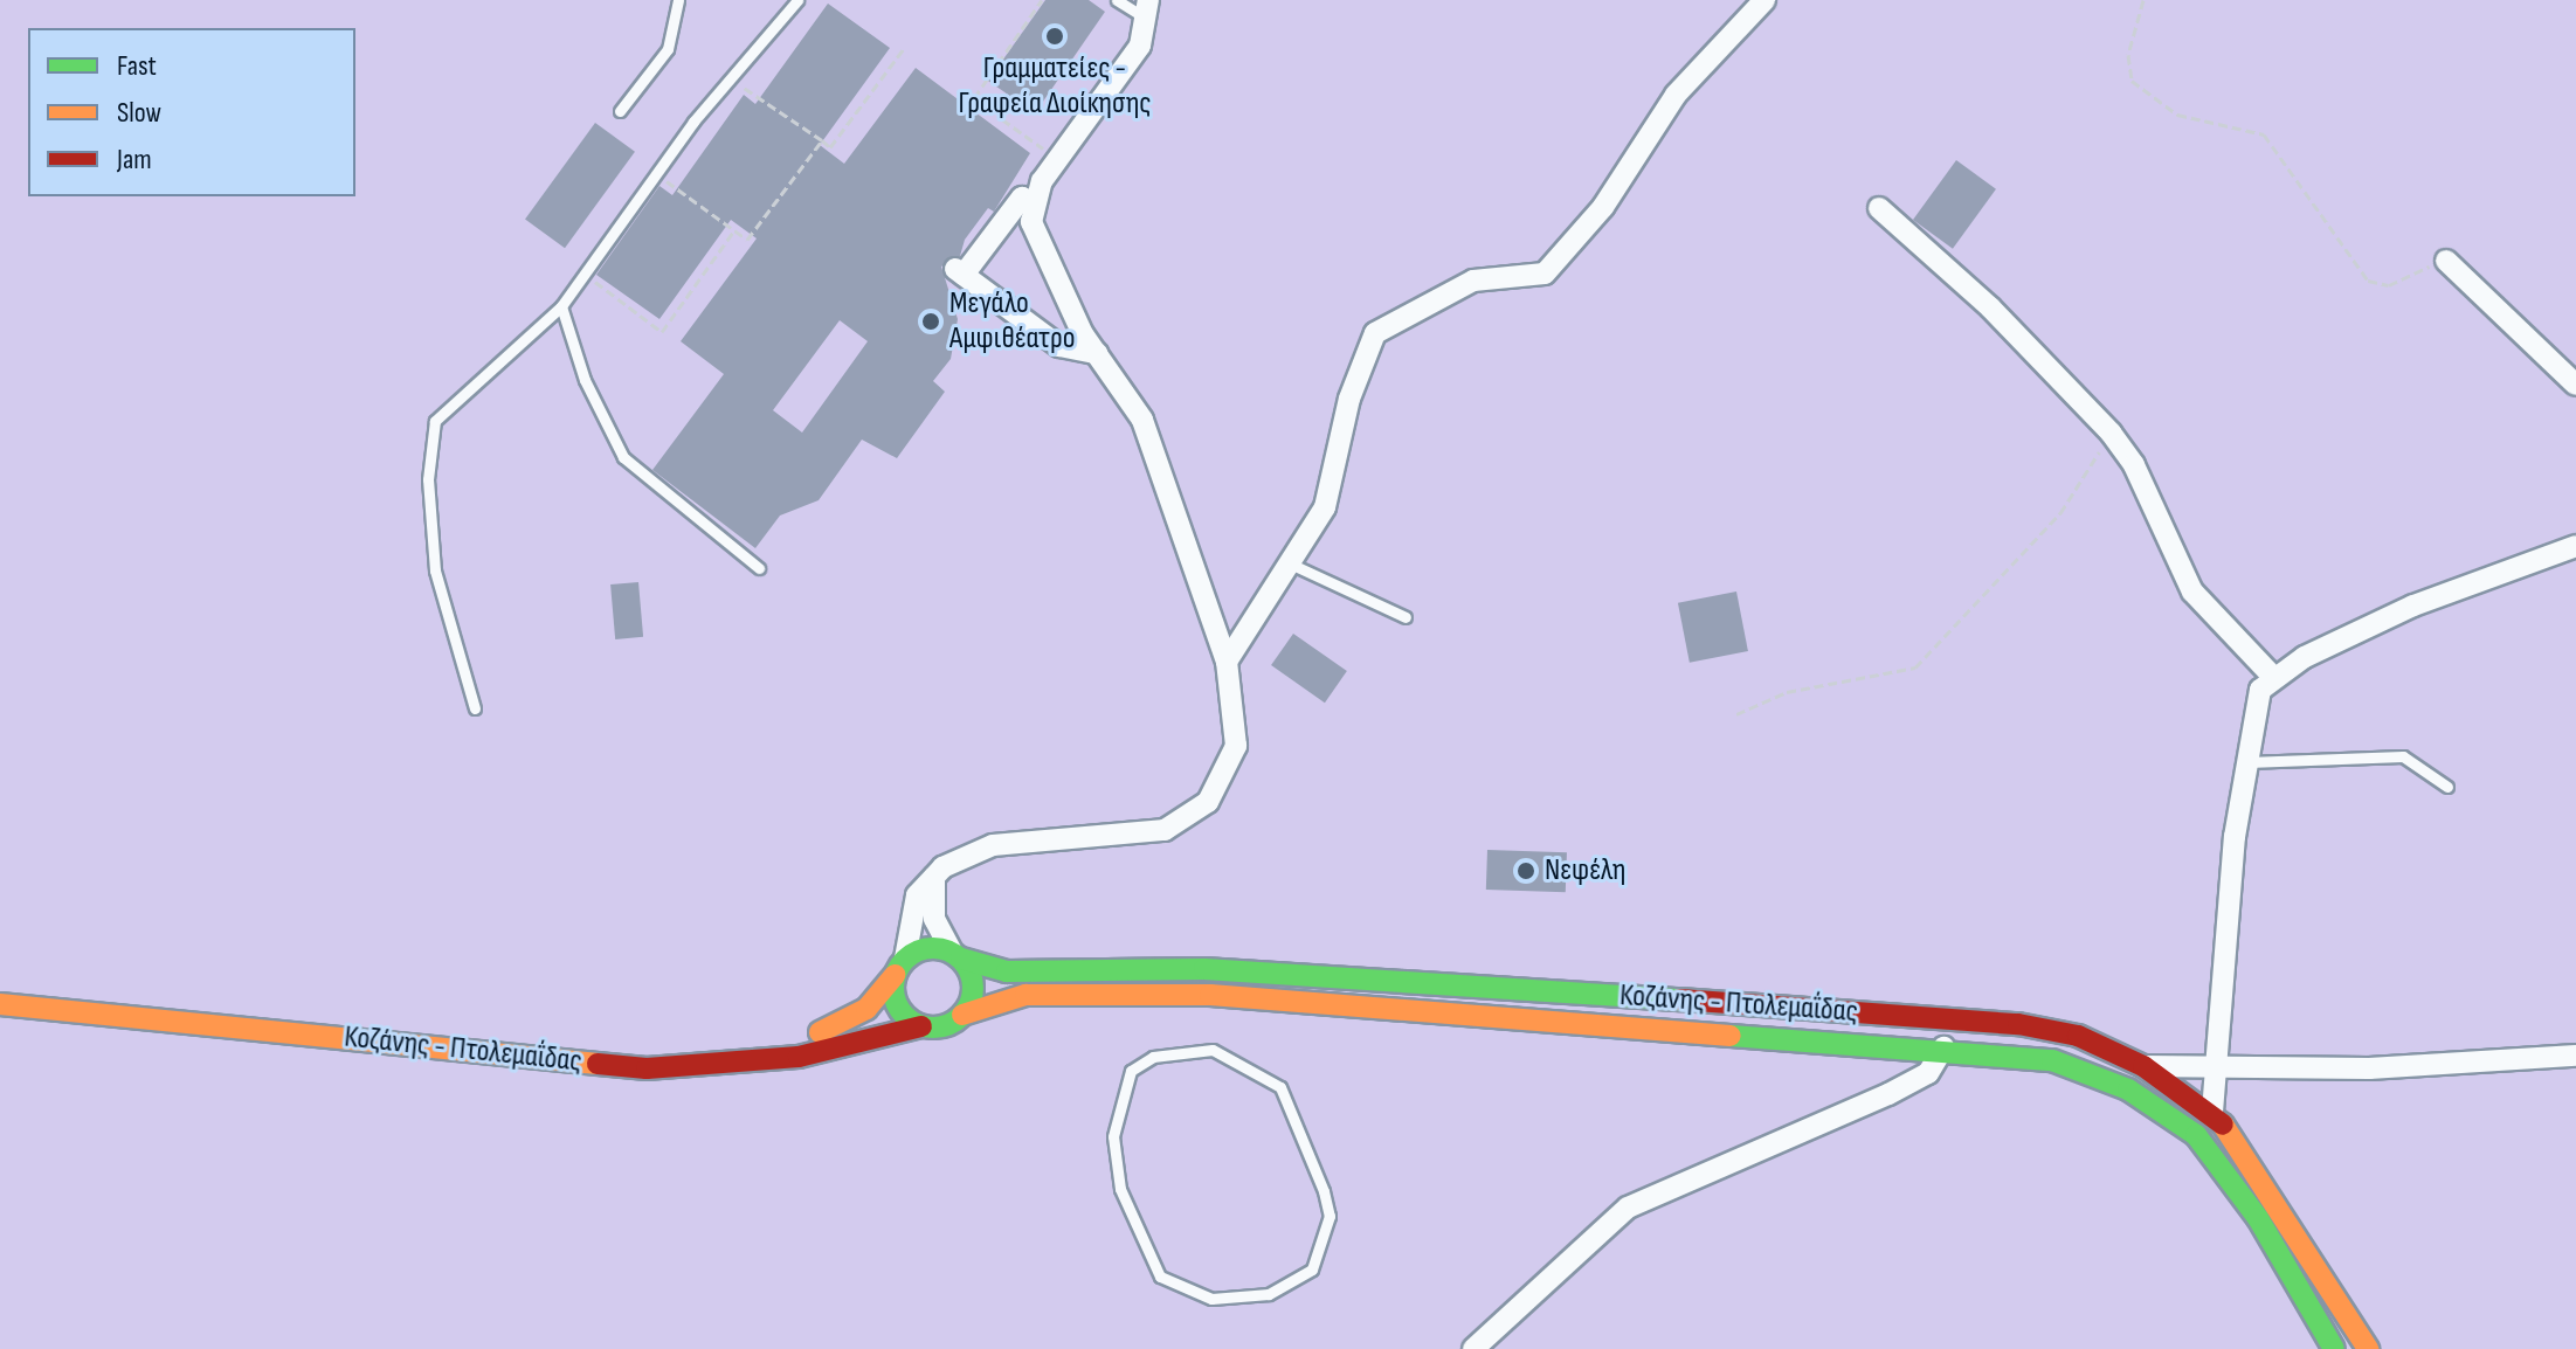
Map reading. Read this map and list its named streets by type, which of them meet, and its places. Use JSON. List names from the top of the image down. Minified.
{"streets":{"main road":["Κοζάνης - Πτολεμαΐδας"]},"places":["Γραμματείες - Γραφεία Διοίκησης","Μεγάλο Αμφιθέατρο","Νεφέλη"],"legend":["Fast","Slow","Jam"]}
